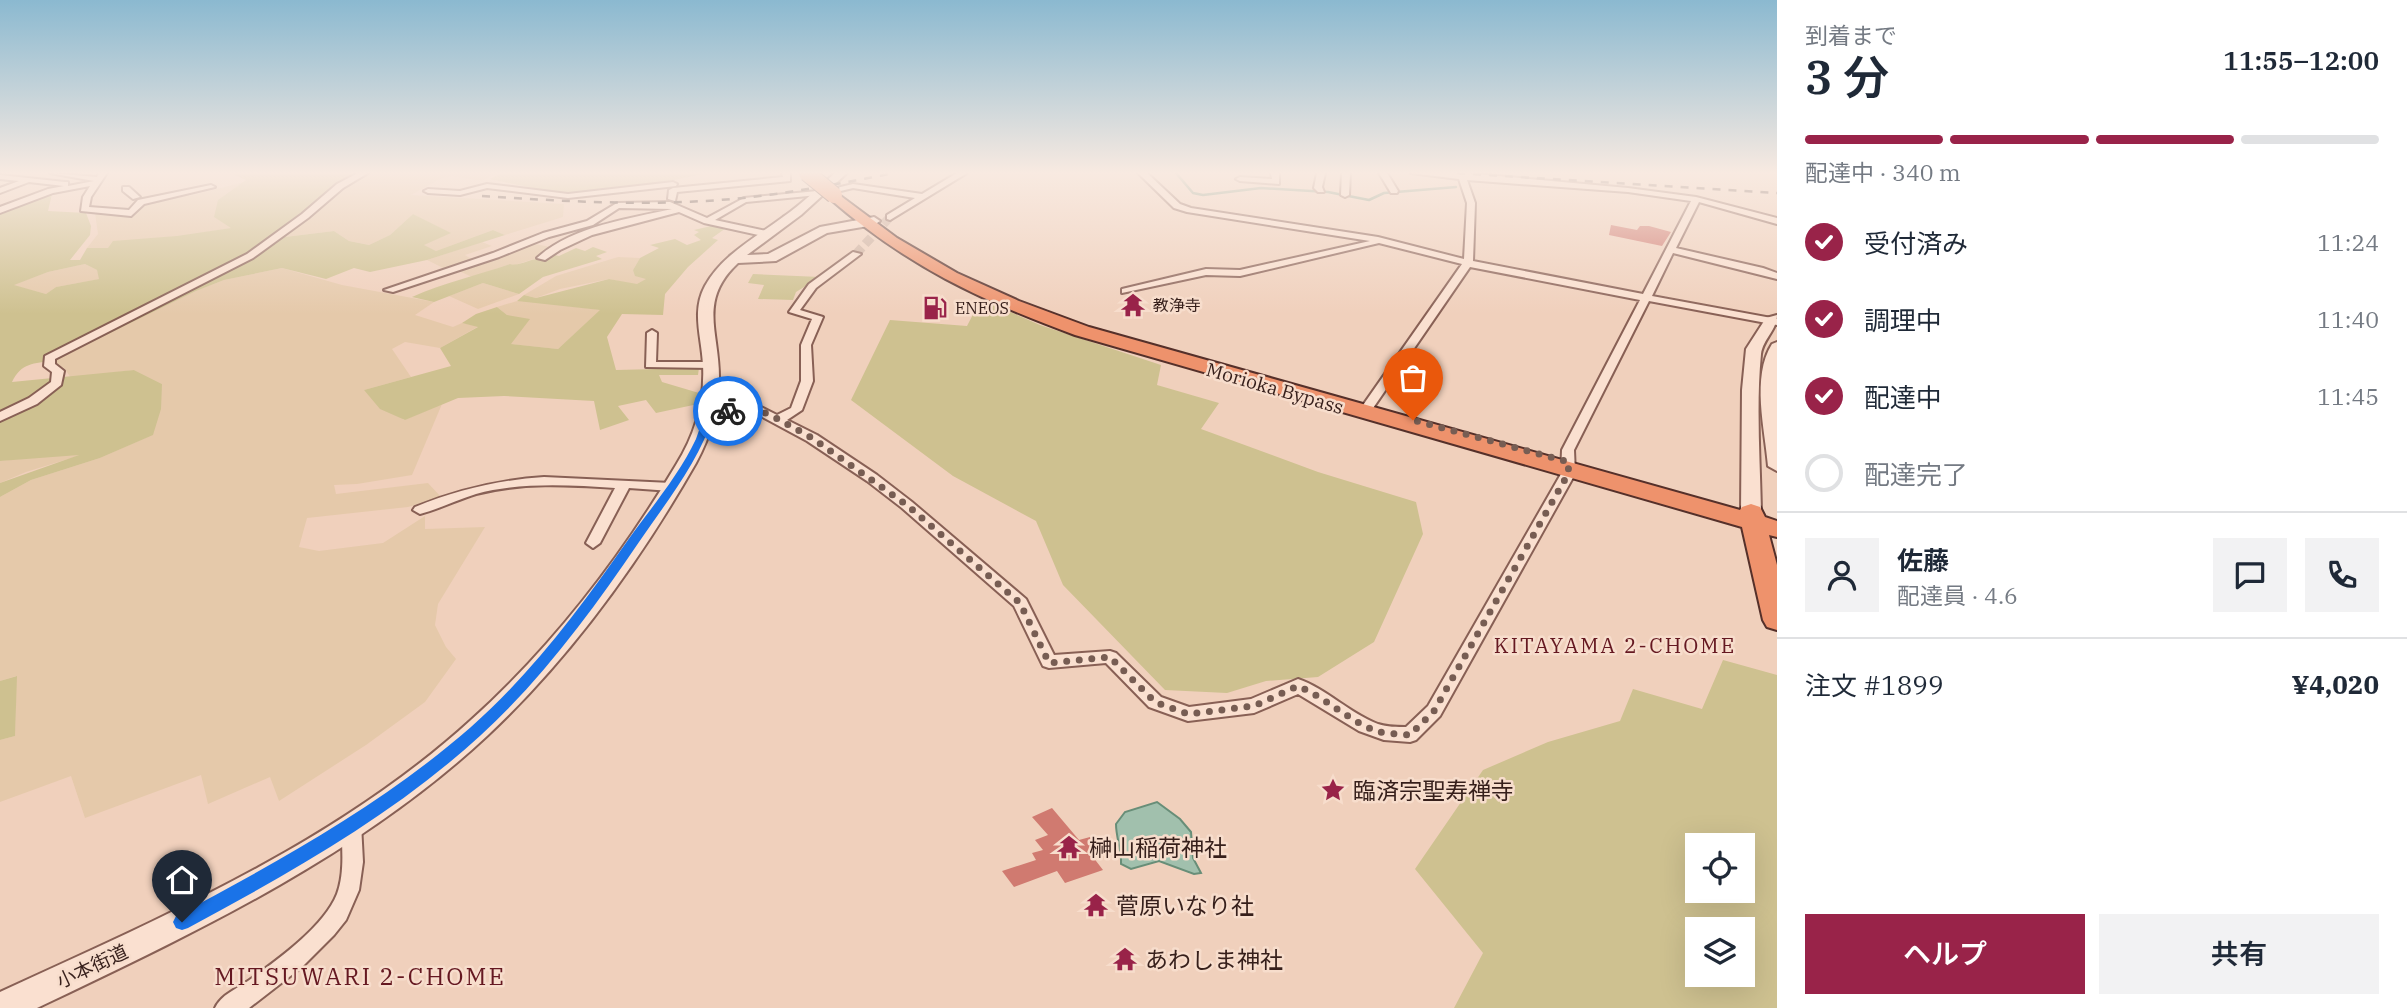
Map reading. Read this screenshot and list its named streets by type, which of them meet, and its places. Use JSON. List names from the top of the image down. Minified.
{"streets":{"highway":["Morioka Bypass"],"street":["小本街道"]},"districts":["KITAYAMA 2-CHOME","MITSUWARI 2-CHOME"],"places":{"temple":["教浄寺","榊山稲荷神社","菅原いなり社","あわしま神社"],"fuel station":["ENEOS"],"place":["臨済宗聖寿禅寺"]},"page":{"heading":["3 分","到着まで","11:55–12:00"],"panel":["佐藤","配達員 · 4.6","注文 #1899","¥4,020"],"bar":"配達中 · 340 m","list":[["受付済み","11:24"],["調理中","11:40"],["配達中","11:45"],"配達完了"],"buttons":["ヘルプ","共有"]}}
